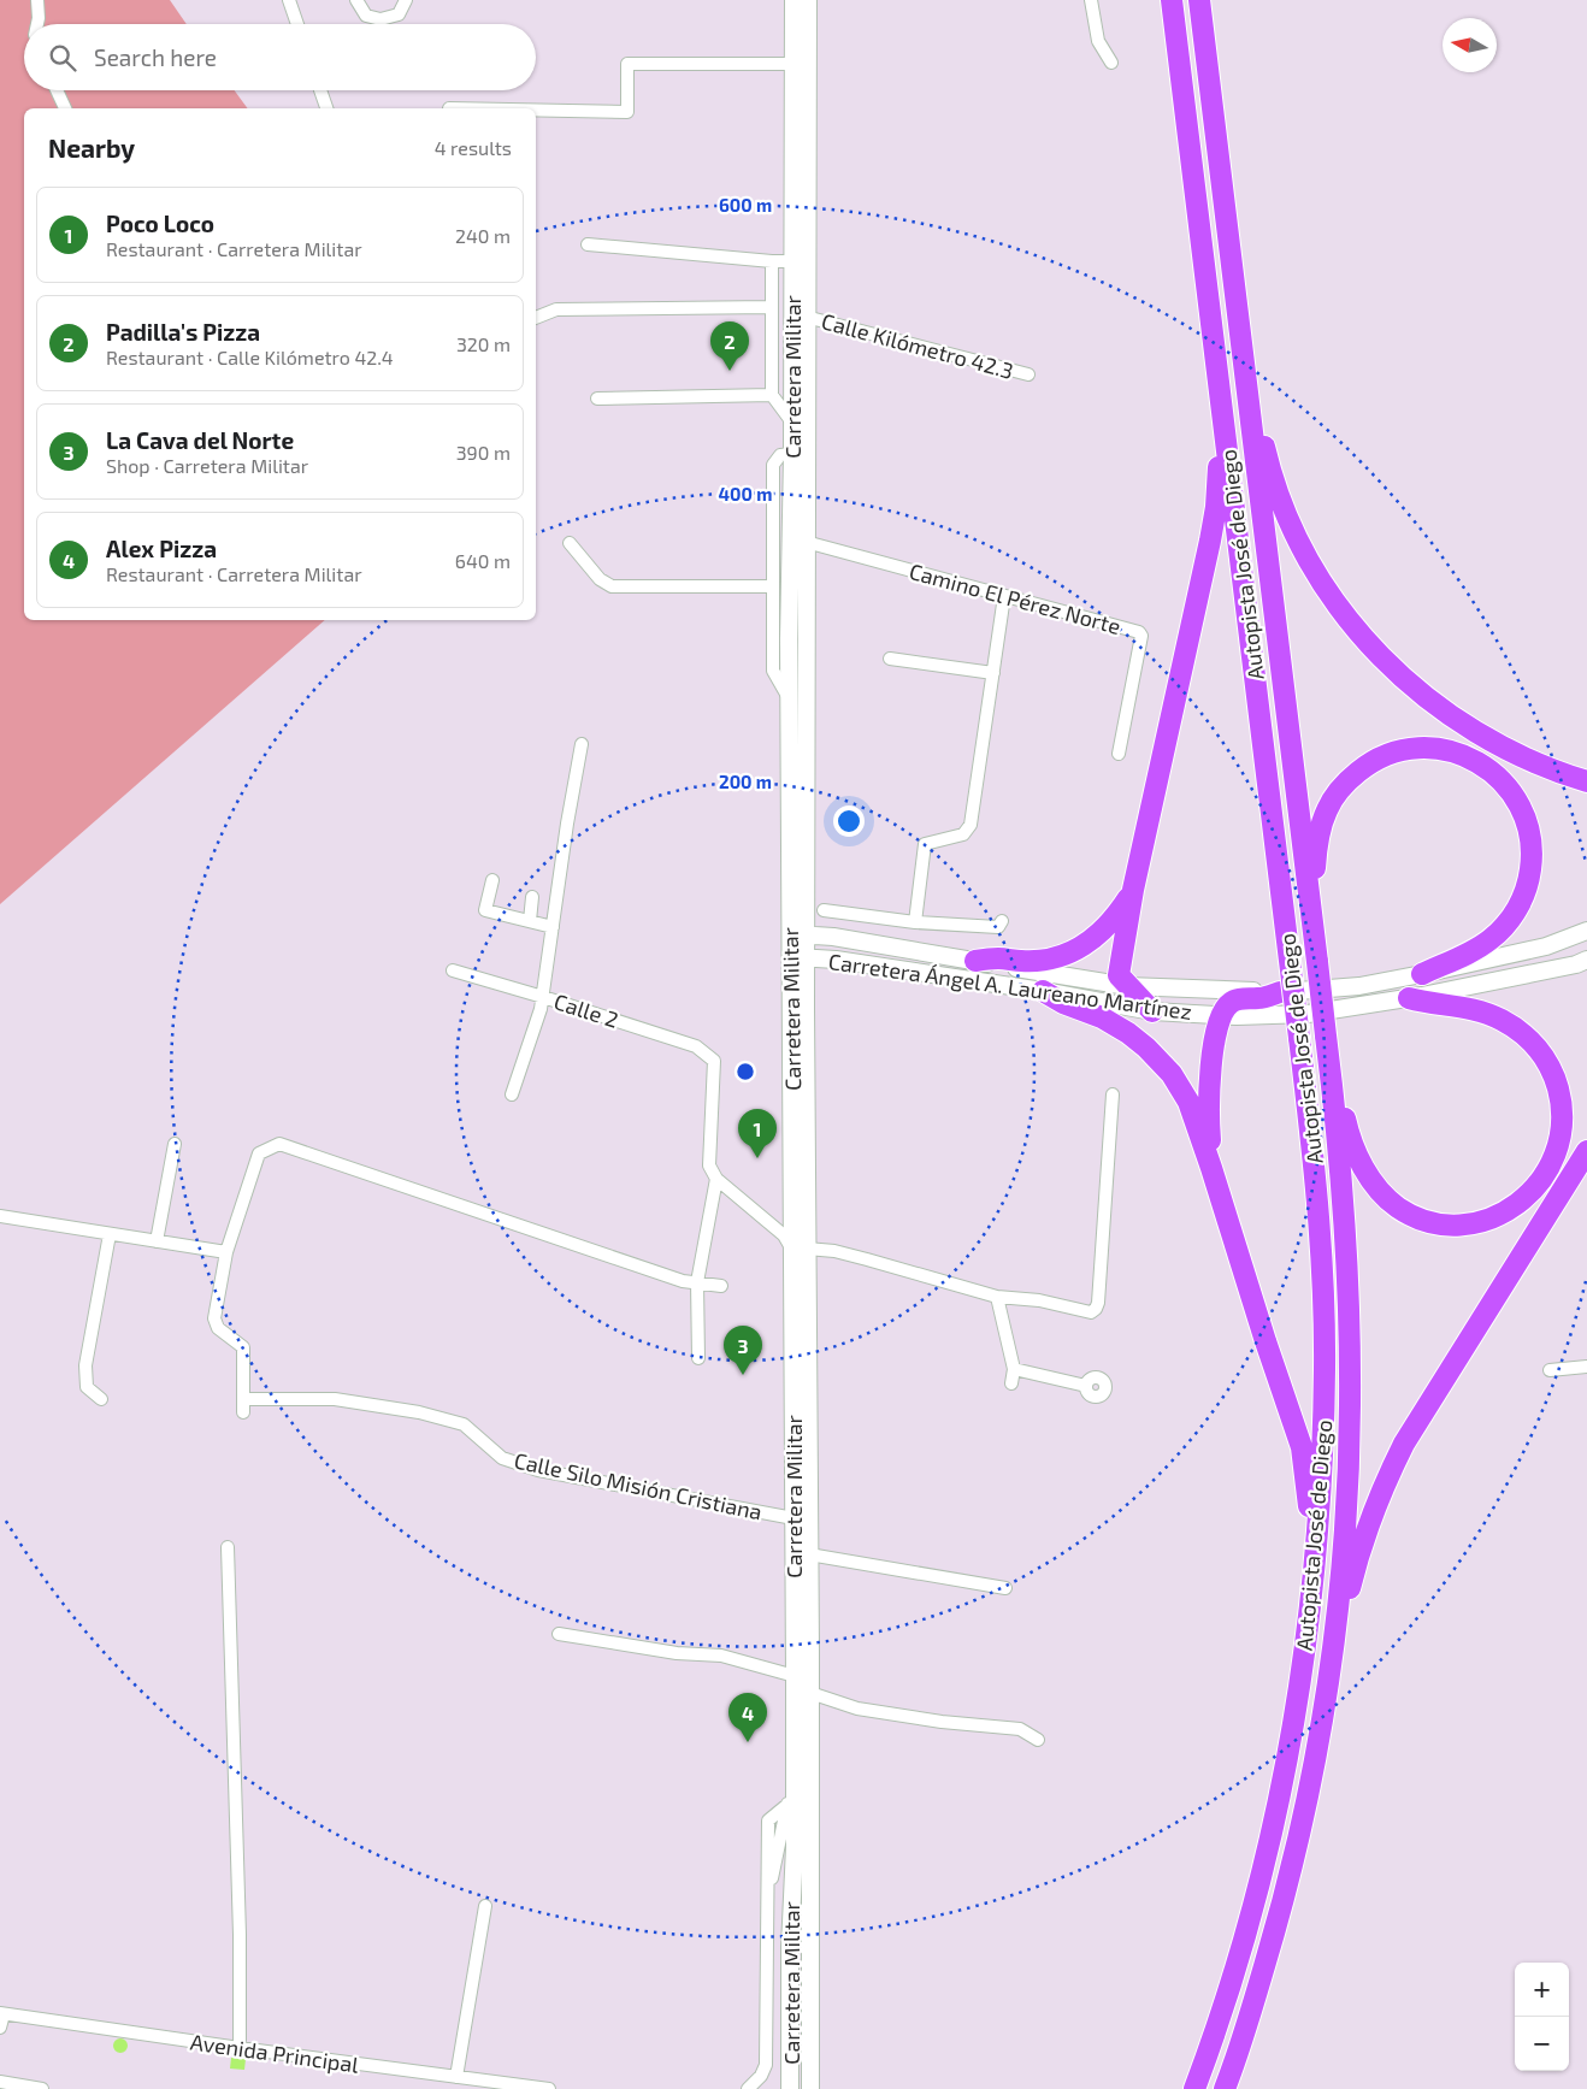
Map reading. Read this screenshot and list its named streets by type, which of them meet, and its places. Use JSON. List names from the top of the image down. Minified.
{"streets":{"highway":["Autopista José de Diego"],"main road":["Carretera Militar","Carretera Ángel A. Laureano Martínez"],"street":["Calle Kilómetro 42.3","Camino El Pérez Norte","Calle 2","Calle Silo Misión Cristiana","Avenida Principal"]},"crossings":[["Calle Kilómetro 42.3","Carretera Militar"],["Carretera Militar","Camino El Pérez Norte"],["Carretera Militar","Carretera Ángel A. Laureano Martínez"],["Carretera Militar","Calle Silo Misión Cristiana"]],"north":"left","page":{"search":"Search here","heading":["Nearby","4 results"],"list":[{"mark":"1","name":"Poco Loco","note":"Restaurant · Carretera Militar","value":"240 m"},{"mark":"2","name":"Padilla's Pizza","note":"Restaurant · Calle Kilómetro 42.4","value":"320 m"},{"mark":"3","name":"La Cava del Norte","note":"Shop · Carretera Militar","value":"390 m"},{"mark":"4","name":"Alex Pizza","note":"Restaurant · Carretera Militar","value":"640 m"}],"pins":["2","1","3","4"],"map_buttons":["+","−"]},"rings":["600 m","400 m","200 m"]}
